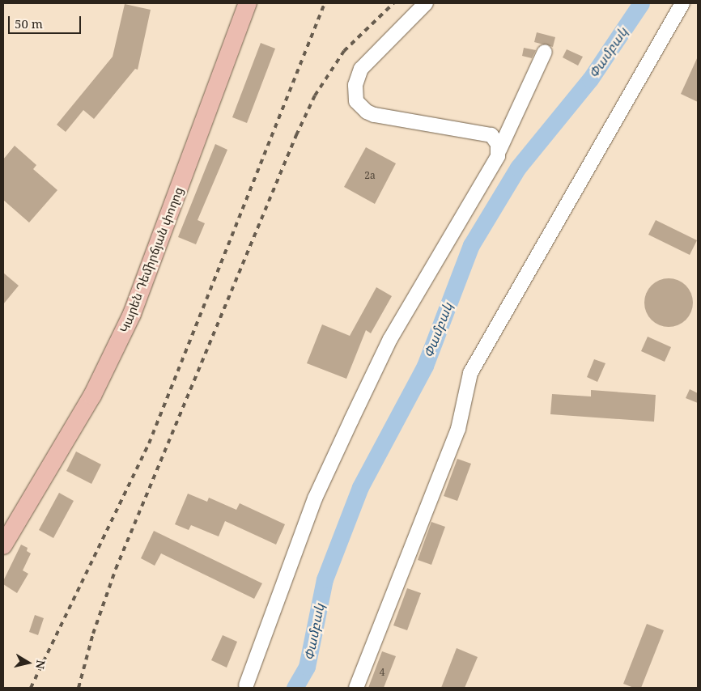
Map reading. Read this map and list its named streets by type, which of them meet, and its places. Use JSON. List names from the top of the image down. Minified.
{"streets":{"main road":["Կարեն Դեմիրճյան փողոց"]},"water":["Փամբակ"],"house_numbers":["2a","4"],"scale_bar":"50 m","north":"right"}
